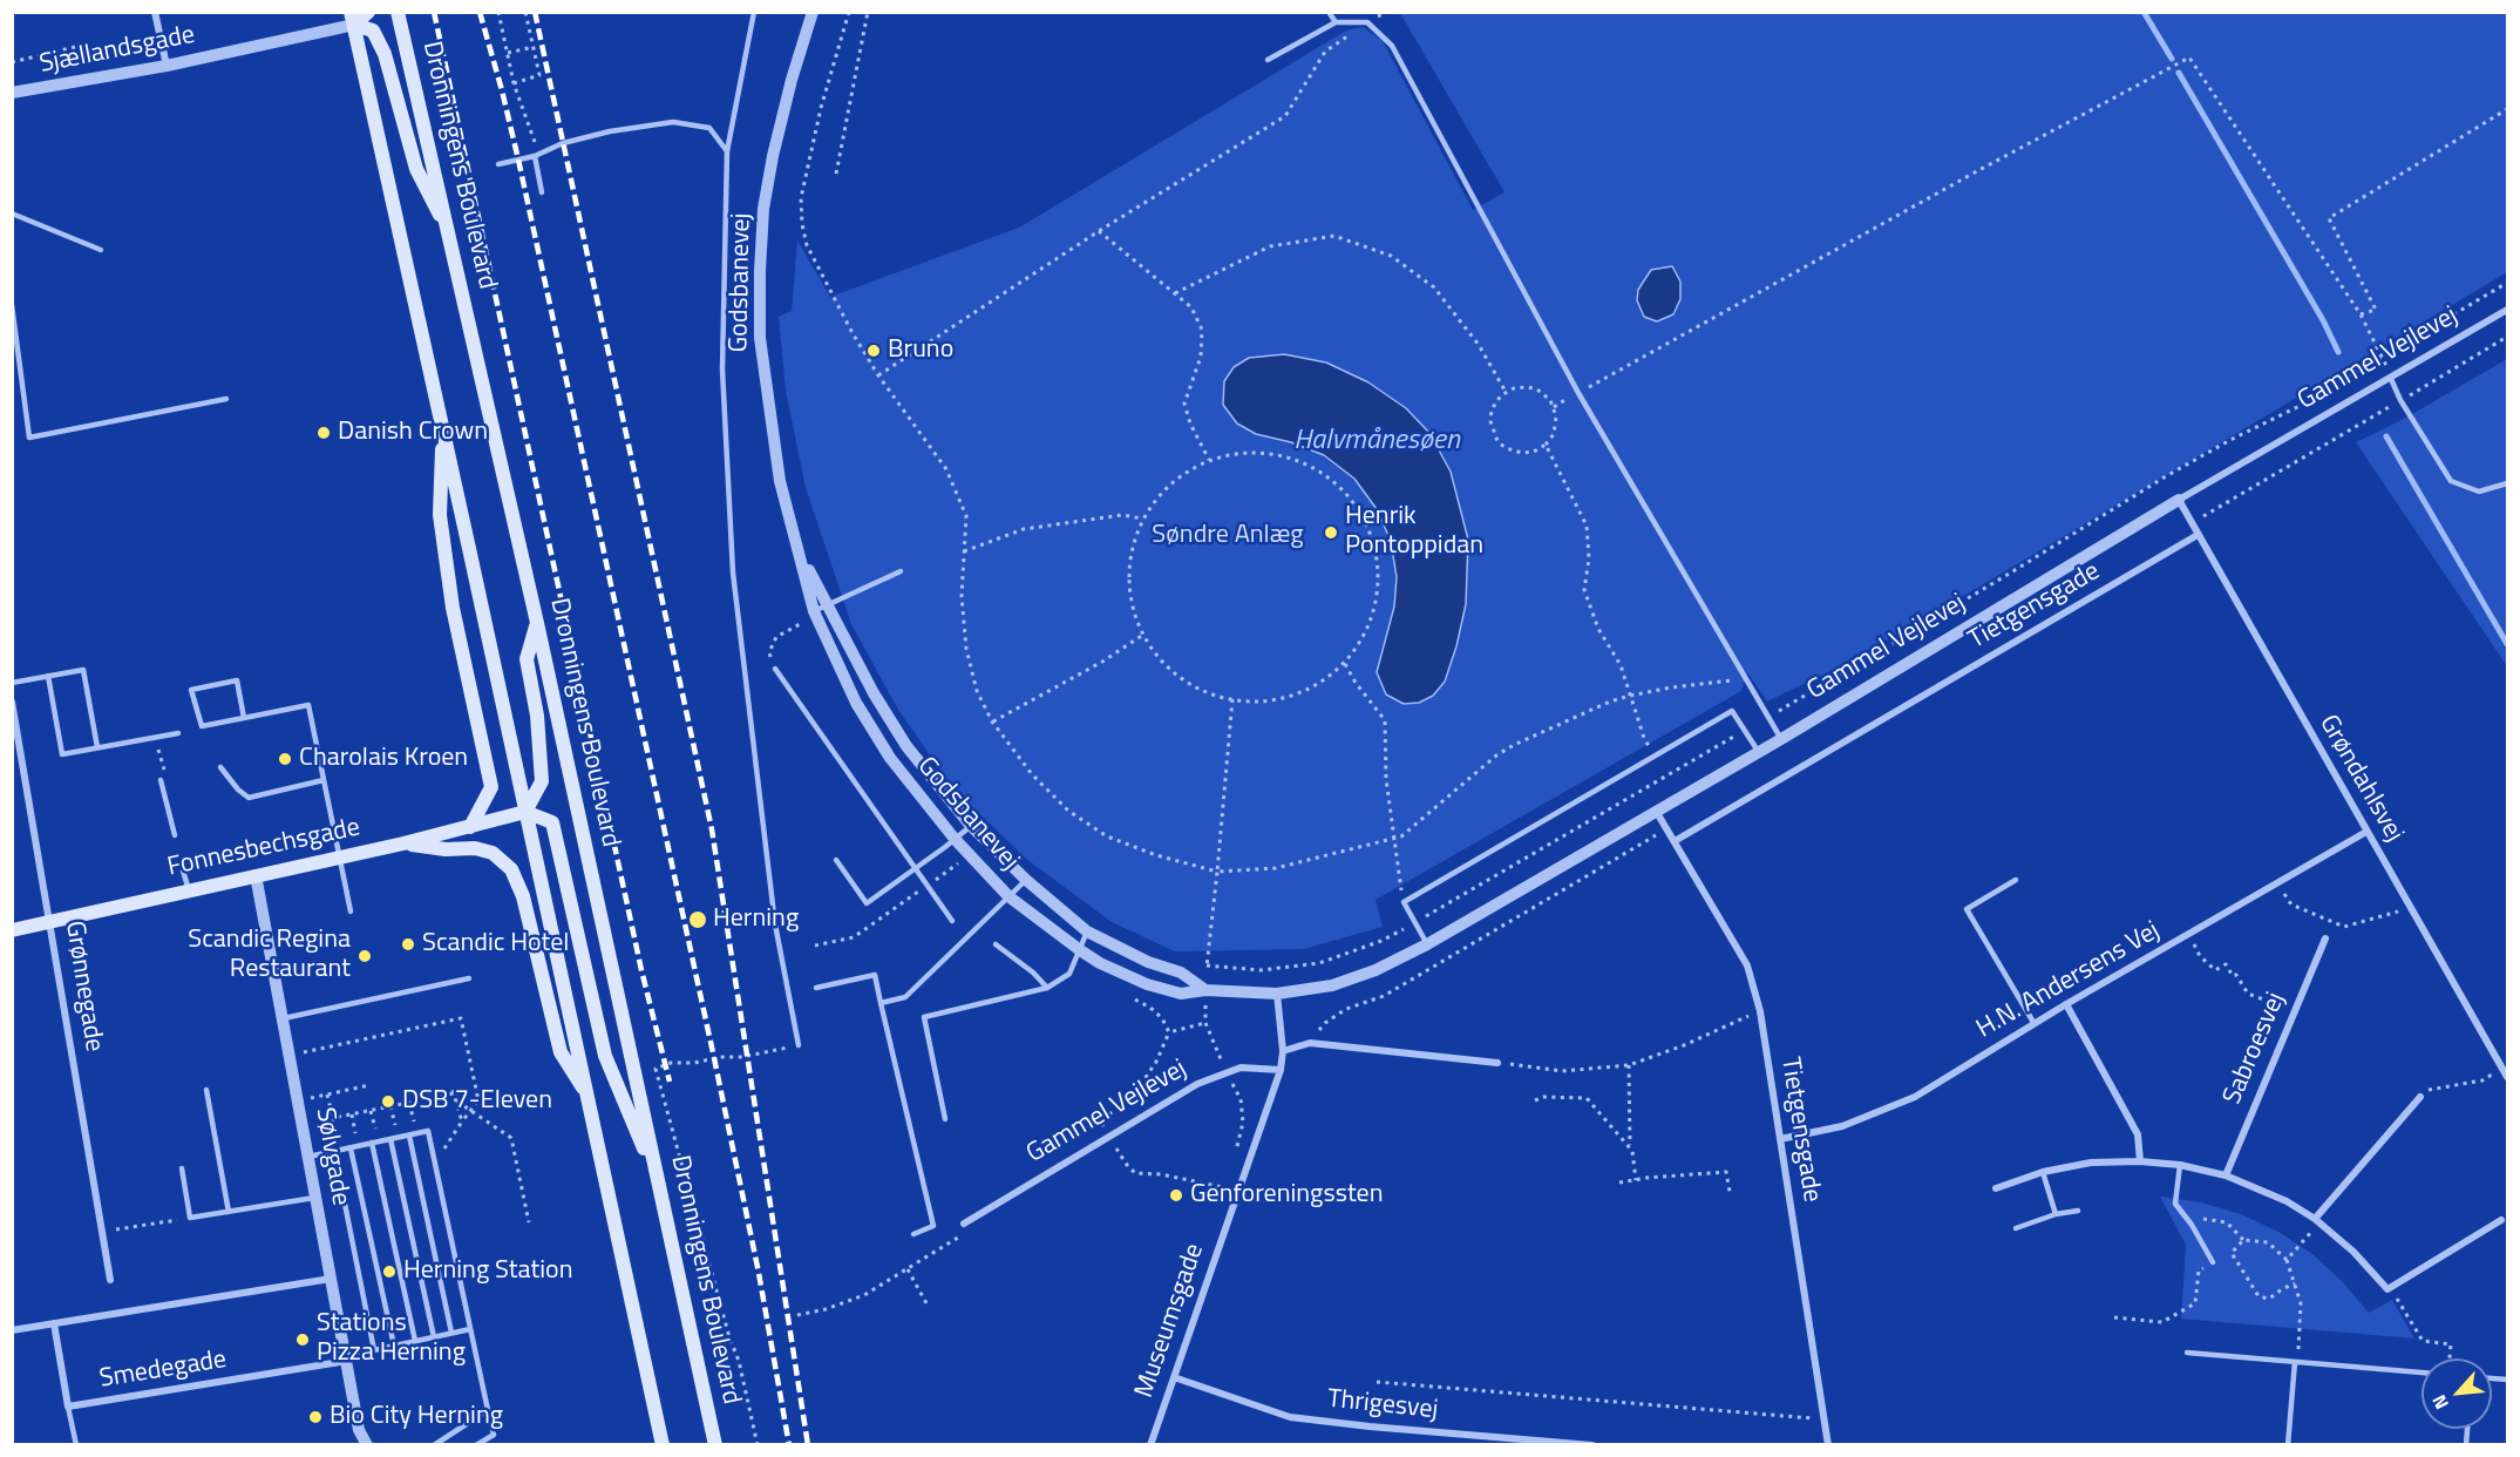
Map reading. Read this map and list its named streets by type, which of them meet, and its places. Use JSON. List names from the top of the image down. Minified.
{"streets":{"main road":["Dronningens Boulevard","Fonnesbechsgade"],"street":["Sjællandsgade","Godsbanevej","Gammel Vejlevej","Tietgensgade","Grøndahlsvej","H.N. Andersens Vej","Grønnegade","Sabroesvej","Sølvgade","Museumsgade","Smedegade","Thrigesvej"]},"crossings":[["Godsbanevej","Gammel Vejlevej"],["Godsbanevej","Museumsgade"],["Gammel Vejlevej","Tietgensgade"],["Gammel Vejlevej","Grøndahlsvej"],["Gammel Vejlevej","Museumsgade"],["Tietgensgade","Grøndahlsvej"],["Tietgensgade","H.N. Andersens Vej"],["Grøndahlsvej","H.N. Andersens Vej"],["Fonnesbechsgade","Grønnegade"],["Fonnesbechsgade","Sølvgade"],["Sølvgade","Smedegade"],["Museumsgade","Thrigesvej"]],"water":["Halvmånesøen"],"parks":["Søndre Anlæg"],"places":["Bruno","Danish Crown","Henrik Pontoppidan","Charolais Kroen","Herning","Scandic Hotel","Scandic Regina Restaurant","DSB 7-Eleven","Genforeningssten","Herning Station","Stations Pizza Herning","Bio City Herning"],"north":"bottom left"}
